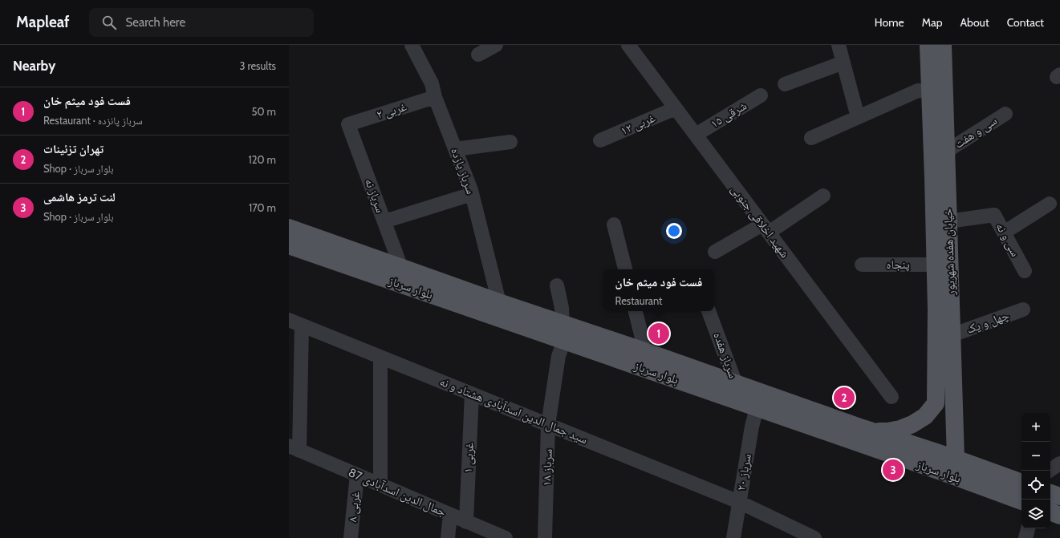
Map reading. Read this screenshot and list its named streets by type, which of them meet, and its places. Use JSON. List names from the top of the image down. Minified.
{"streets":{"main road":["خیابان هفده شهریور","بلوار سرباز"],"street":["غربی ۲","شرقی ۱۵","غربی ۱۲","سی و هفت","سرباز یازده","سرباز نه","شهید اخلاقی جنوبی","سی و نه","پنجاه","چهل و یک","سرباز هفده","سید جمال الدین اسدآبادی هشتاد و نه","غربی ۱","سرباز ۱۸","سرباز ۲۰","جمال الدین اسدآبادی 87","غربی ۸"]},"crossings":[["غربی ۲","سرباز یازده"],["غربی ۲","سرباز نه"],["شرقی ۱۵","شهید اخلاقی جنوبی"],["غربی ۱۲","شهید اخلاقی جنوبی"],["سی و هفت","خیابان هفده شهریور"],["سرباز یازده","بلوار سرباز"],["سرباز نه","بلوار سرباز"],["سی و نه","خیابان هفده شهریور"],["خیابان هفده شهریور","بلوار سرباز"],["خیابان هفده شهریور","چهل و یک"],["بلوار سرباز","سرباز هفده"],["بلوار سرباز","سرباز ۱۸"],["بلوار سرباز","سرباز ۲۰"],["سید جمال الدین اسدآبادی هشتاد و نه","غربی ۱"],["سید جمال الدین اسدآبادی هشتاد و نه","سرباز ۱۸"],["سید جمال الدین اسدآبادی هشتاد و نه","سرباز ۲۰"],["غربی ۱","جمال الدین اسدآبادی 87"],["جمال الدین اسدآبادی 87","غربی ۸"]],"page":{"header":"Mapleaf","search":"Search here","nav":["Home","Map","About","Contact"],"heading":["Nearby","3 results"],"list":[{"mark":"1","name":"فست فود میثم خان","note":"Restaurant · سرباز پانزده","value":"50 m"},{"mark":"2","name":"تهران تزئینات","note":"Shop · بلوار سرباز","value":"120 m"},{"mark":"3","name":"لنت ترمز هاشمی","note":"Shop · بلوار سرباز","value":"170 m"}],"popup":["فست فود میثم خان","Restaurant"],"pins":["1","2","3"],"map_buttons":["+","−"]}}
